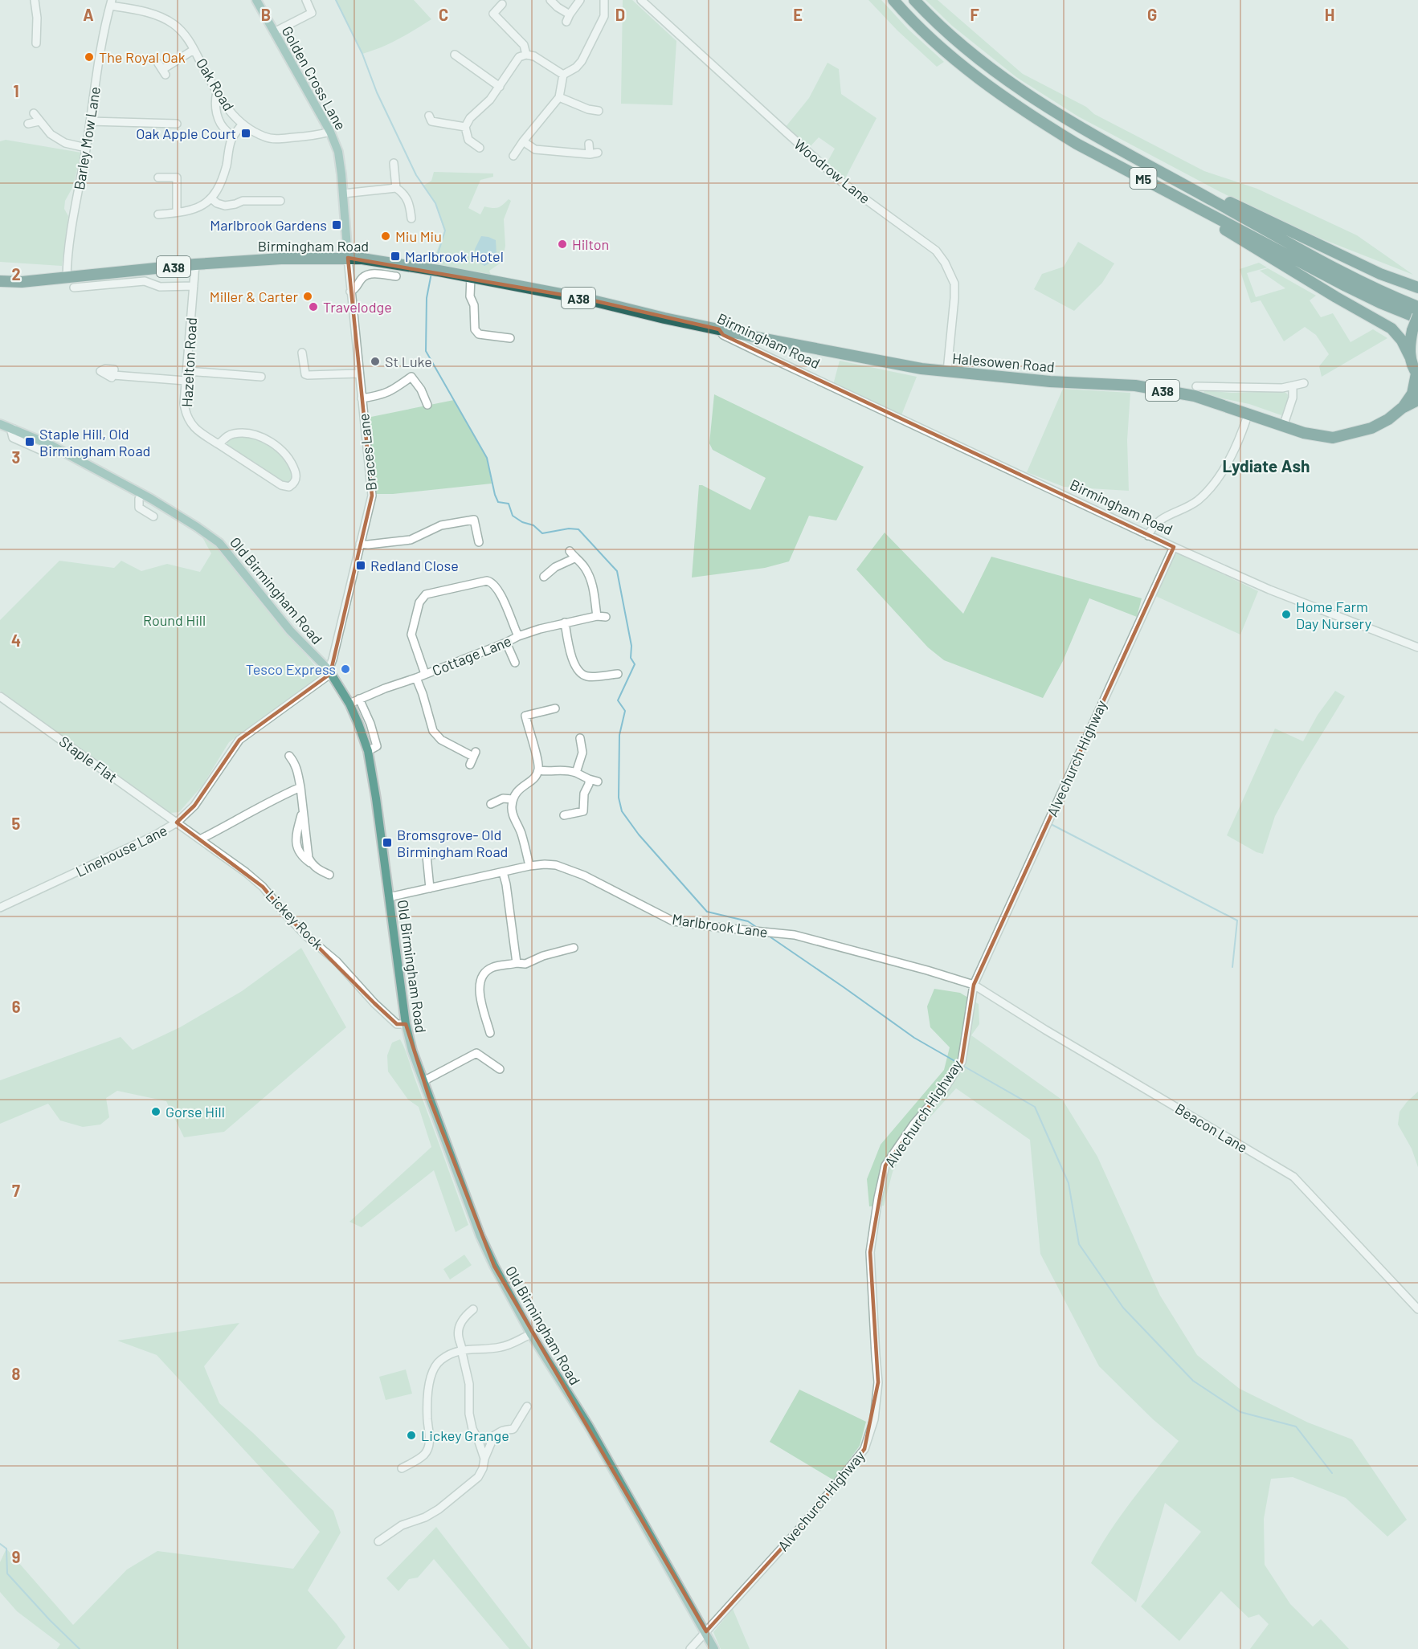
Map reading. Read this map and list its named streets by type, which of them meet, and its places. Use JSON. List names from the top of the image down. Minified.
{"streets":{"highway":["M5","Birmingham Road","A38","Halesowen Road"],"main road":["Golden Cross Lane","Old Birmingham Road"],"street":["Oak Road","Barley Mow Lane","Woodrow Lane","Hazelton Road","Braces Lane","Cottage Lane","Alvechurch Highway","Staple Flat","Linehouse Lane","Lickey Rock","Marlbrook Lane","Beacon Lane"]},"crossings":[["Golden Cross Lane","Oak Road"],["Golden Cross Lane","Birmingham Road"],["Golden Cross Lane","Braces Lane"],["Oak Road","Barley Mow Lane"],["Barley Mow Lane","Birmingham Road"],["Woodrow Lane","Halesowen Road"],["Birmingham Road","Hazelton Road"],["Birmingham Road","Halesowen Road"],["Birmingham Road","Braces Lane"],["Birmingham Road","Alvechurch Highway"],["Braces Lane","Old Birmingham Road"],["Braces Lane","Linehouse Lane"],["Old Birmingham Road","Cottage Lane"],["Old Birmingham Road","Alvechurch Highway"],["Old Birmingham Road","Linehouse Lane"],["Old Birmingham Road","Lickey Rock"],["Old Birmingham Road","Marlbrook Lane"],["Alvechurch Highway","Marlbrook Lane"],["Alvechurch Highway","Beacon Lane"],["Staple Flat","Linehouse Lane"],["Staple Flat","Lickey Rock"],["Linehouse Lane","Lickey Rock"],["Marlbrook Lane","Beacon Lane"]],"districts":["Lydiate Ash"],"parks":["Round Hill"],"places":{"other":["The Royal Oak","Miu Miu","Hilton","Miller & Carter","Travelodge","St Luke","Home Farm Day Nursery","Tesco Express","Gorse Hill","Lickey Grange"],"transit":["Oak Apple Court","Marlbrook Gardens","Marlbrook Hotel","Staple Hill, Old Birmingham Road","Redland Close","Bromsgrove- Old Birmingham Road"]},"grid":{"columns":["A","B","C","D","E","F","G","H"],"rows":["1","2","3","4","5","6","7","8","9"]}}
